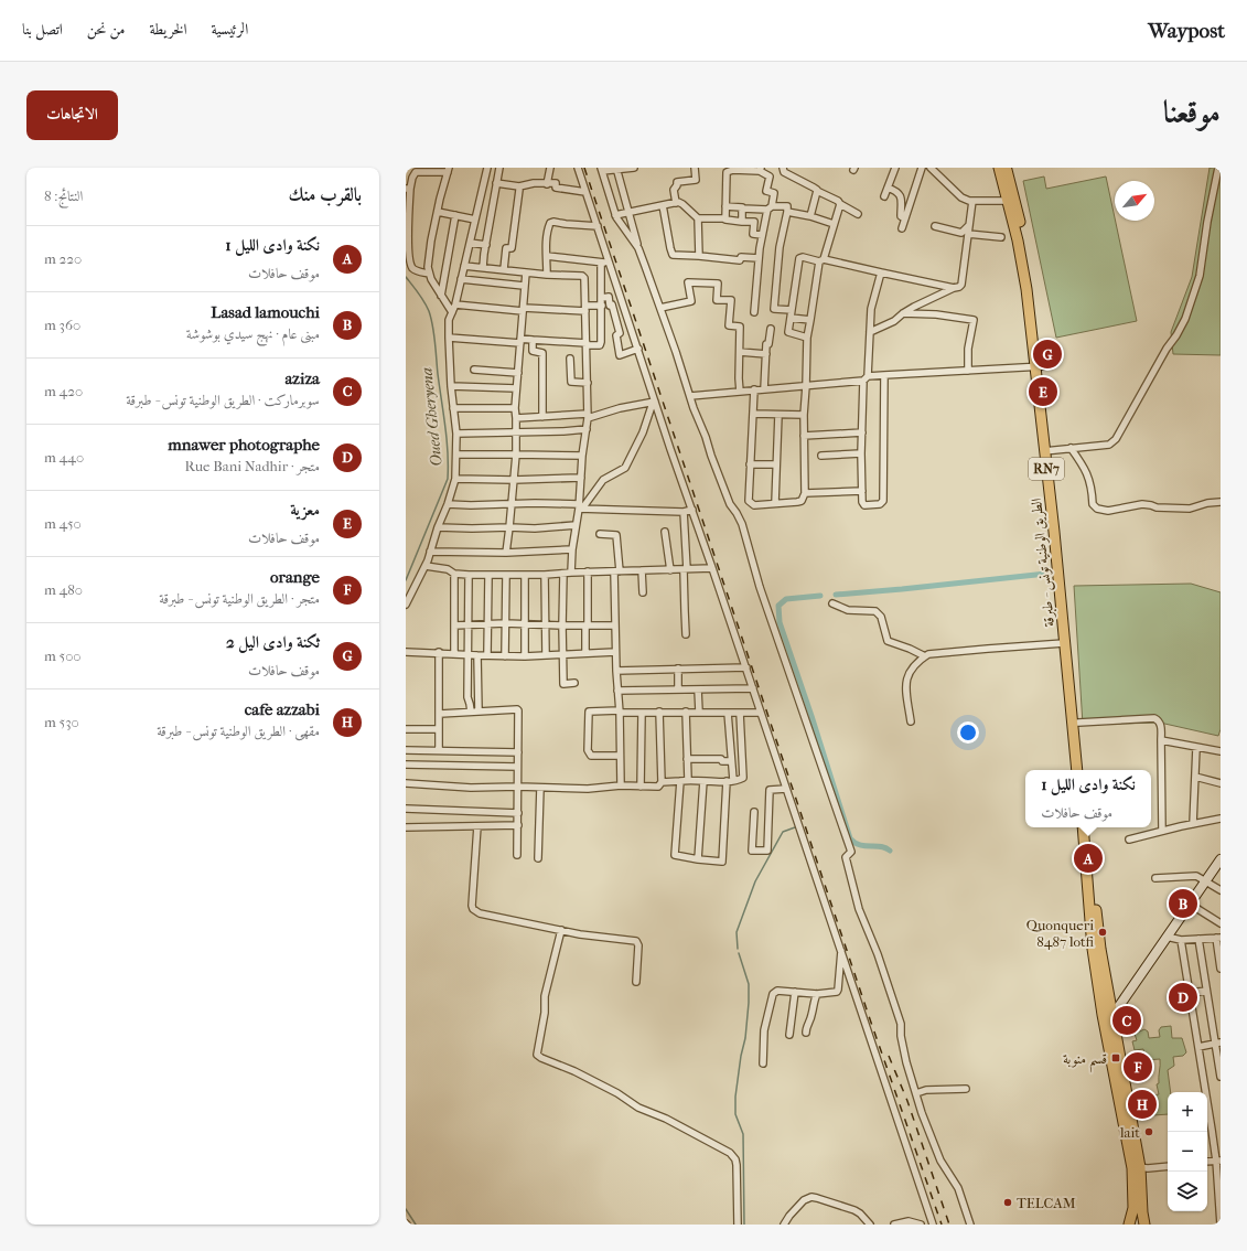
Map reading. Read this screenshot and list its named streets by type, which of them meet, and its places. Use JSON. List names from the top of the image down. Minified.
{"streets":{"main road":["RN7","الطريق الوطنية تونس - طبرقة"]},"water":["Oued Gheryena"],"places":{"other":["Quonqueri 8487 lotfi","lait","TELCAM"],"transit":["قسم منوبة"]},"north":"top right","page":{"header":"Waypost","nav":["الرئيسية","الخريطة","من نحن","اتصل بنا"],"title":"موقعنا","buttons":"الاتجاهات","heading":["بالقرب منك","النتائج: 8"],"list":[{"mark":"A","name":"نكنة وادى الليل 1","note":"موقف حافلات","value":"220 m"},{"mark":"B","name":"Lasad lamouchi","note":"مبنى عام · نهج سيدي بوشوشة","value":"360 m"},{"mark":"C","name":"aziza","note":"سوبرماركت · الطريق الوطنية تونس - طبرقة","value":"420 m"},{"mark":"D","name":"mnawer photographe","note":"متجر · Rue Bani Nadhir","value":"440 m"},{"mark":"E","name":"معزية","note":"موقف حافلات","value":"450 m"},{"mark":"F","name":"orange","note":"متجر · الطريق الوطنية تونس - طبرقة","value":"480 m"},{"mark":"G","name":"ثكنة وادى اليل 2","note":"موقف حافلات","value":"500 m"},{"mark":"H","name":"cafe azzabi","note":"مقهى · الطريق الوطنية تونس - طبرقة","value":"530 m"}],"pins":["G","E","A","B","D","C","F","H"],"popup":["نكنة وادى الليل 1","موقف حافلات"],"map_buttons":["+","−"]}}
